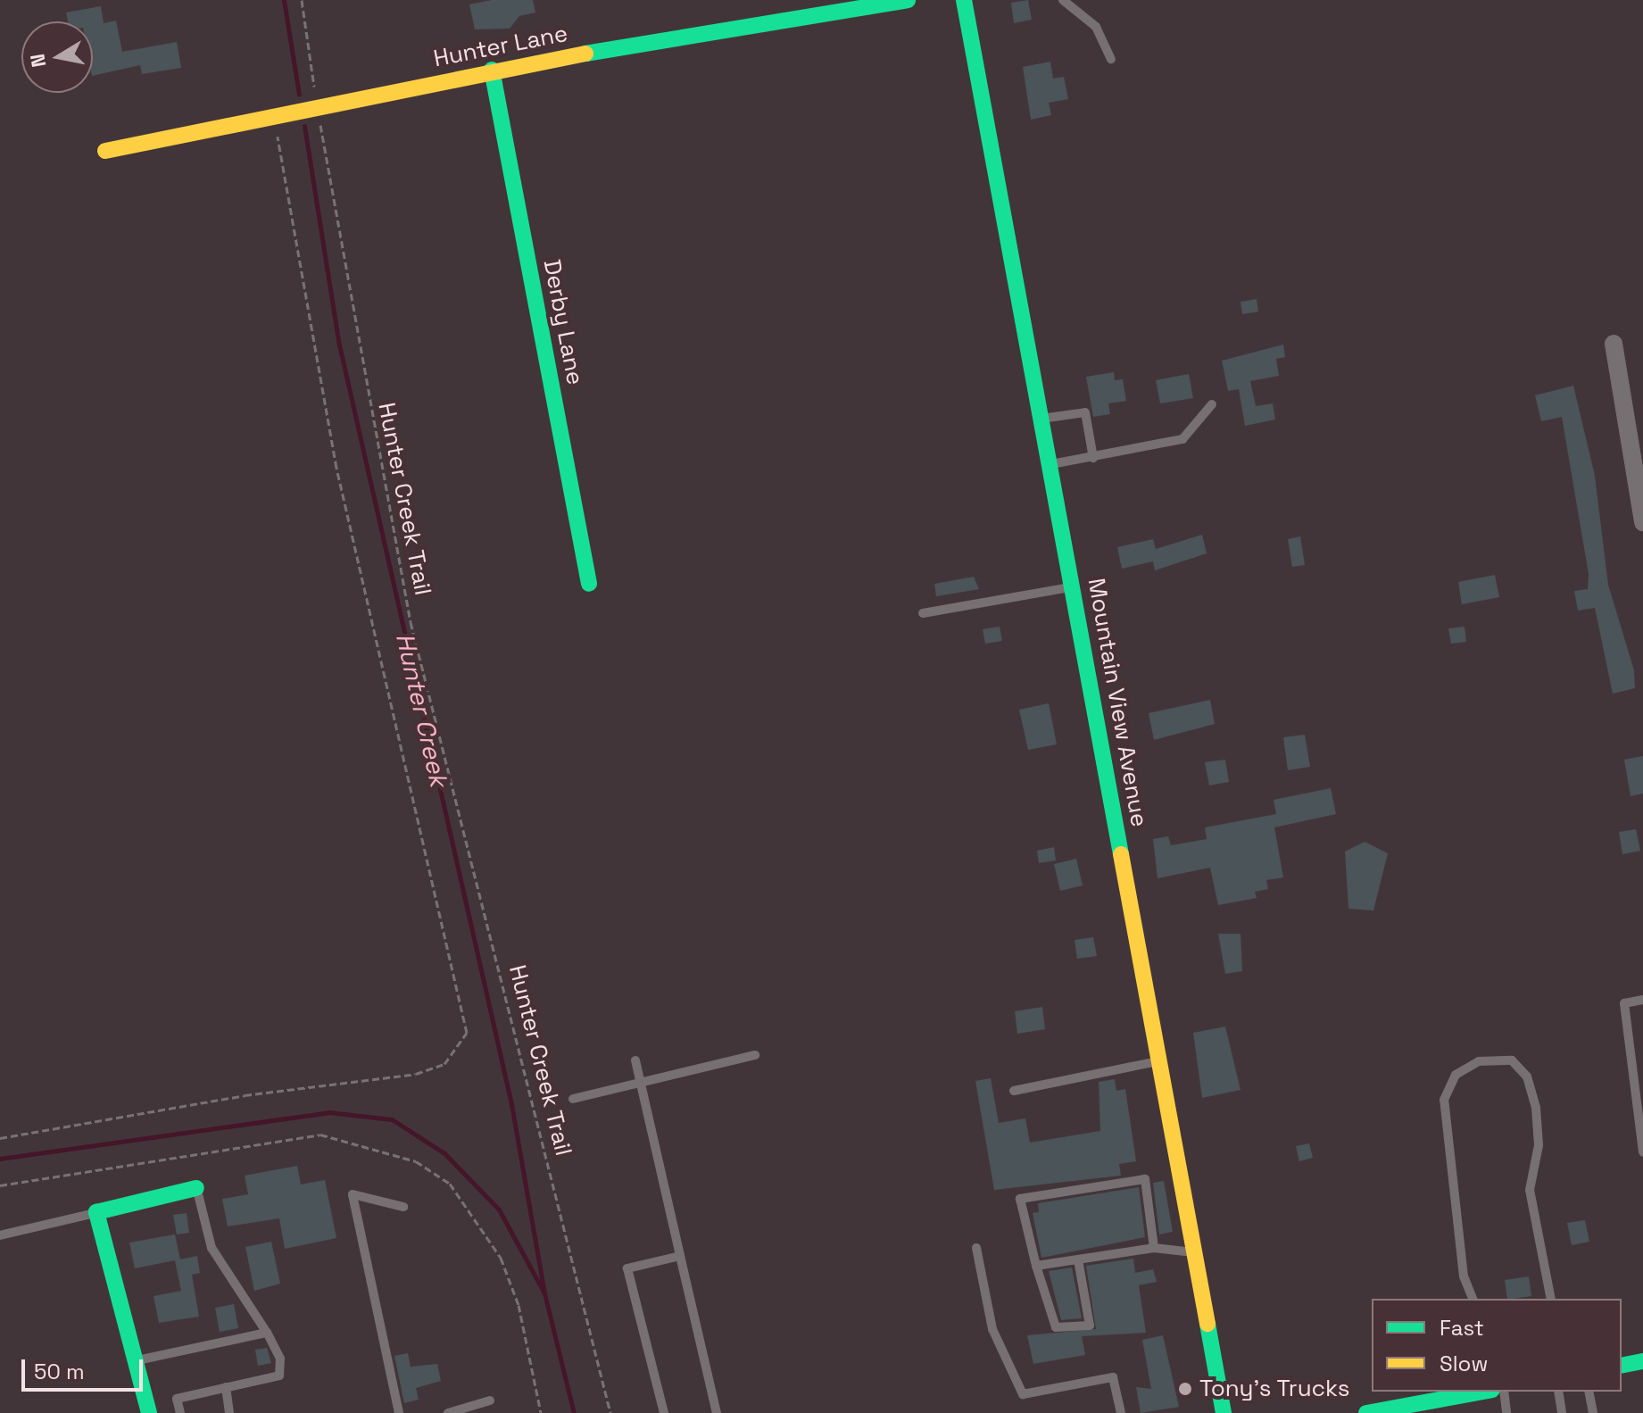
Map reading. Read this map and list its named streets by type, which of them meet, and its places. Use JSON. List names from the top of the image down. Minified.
{"streets":{"street":["Hunter Lane","Derby Lane","Mountain View Avenue"],"path":["Hunter Creek Trail"]},"crossings":[["Hunter Lane","Derby Lane"],["Hunter Lane","Hunter Creek Trail"]],"water":["Hunter Creek"],"places":["Tony's Trucks"],"legend":["Fast","Slow"],"scale_bar":"50 m","north":"left"}
